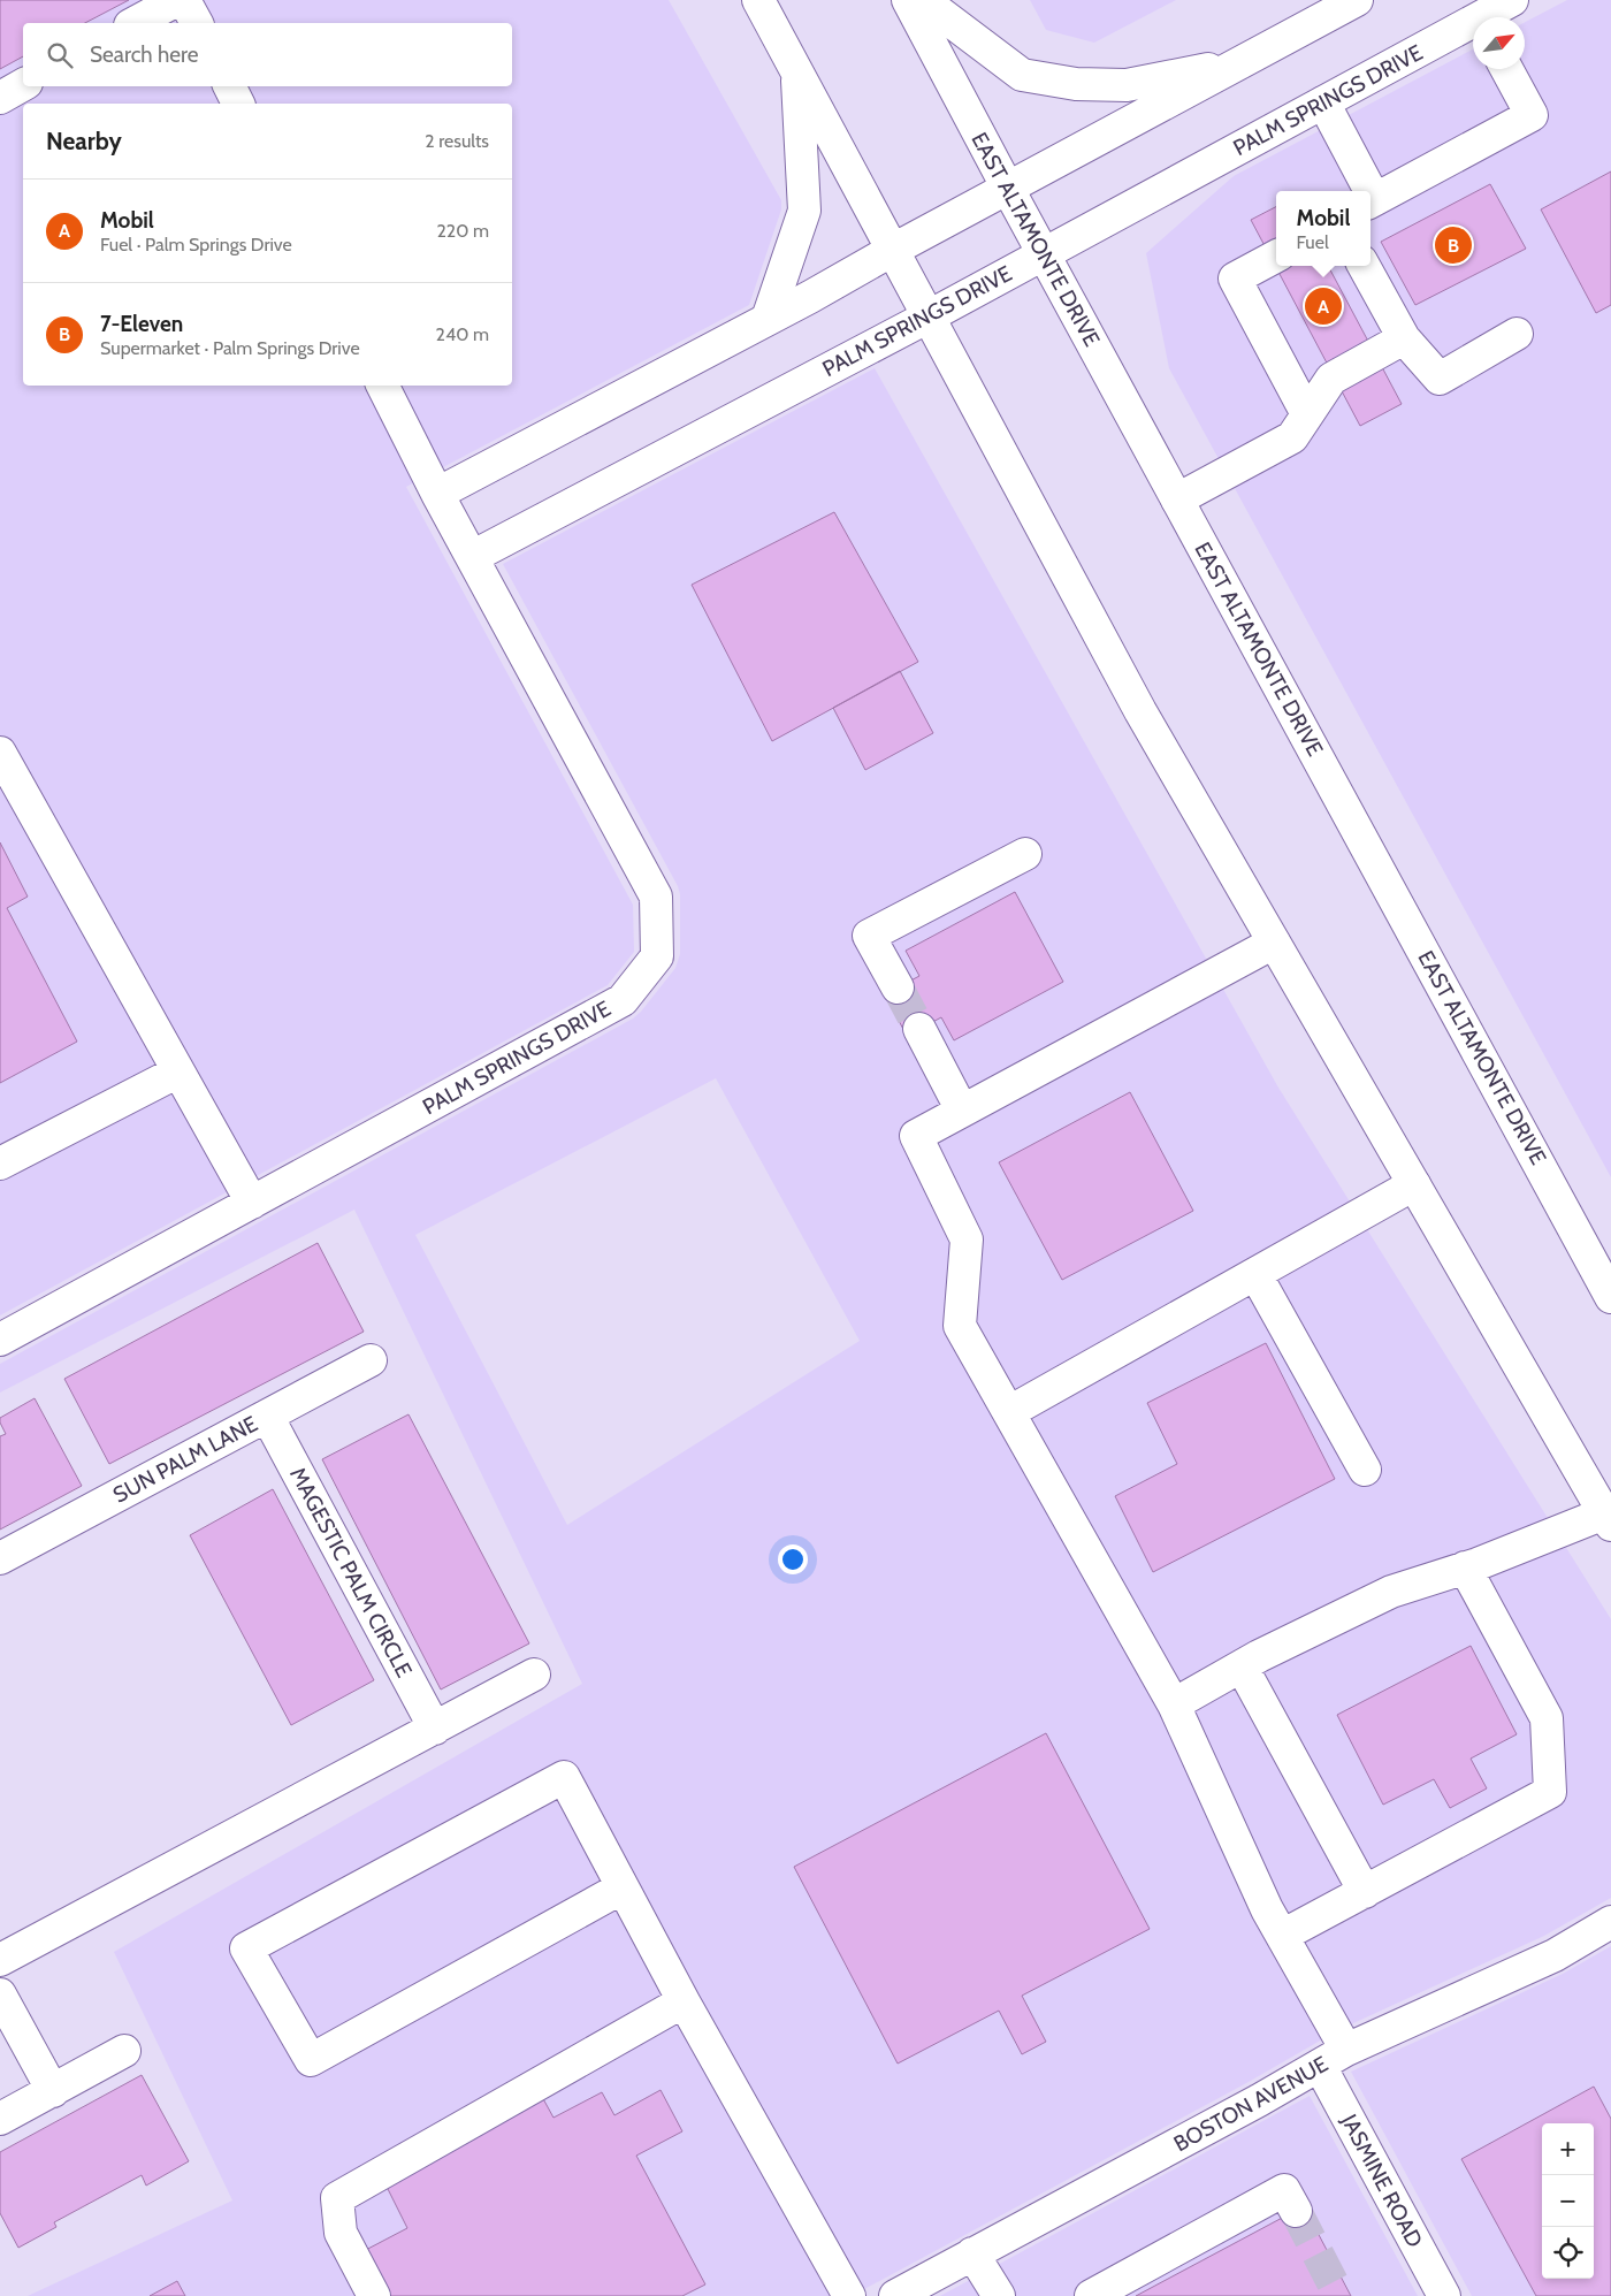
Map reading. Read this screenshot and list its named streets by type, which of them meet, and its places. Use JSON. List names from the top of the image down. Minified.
{"streets":{"main road":["PALM SPRINGS DRIVE","EAST ALTAMONTE DRIVE","SUN PALM LANE","MAGESTIC PALM CIRCLE","BOSTON AVENUE","JASMINE ROAD"]},"crossings":[["PALM SPRINGS DRIVE","EAST ALTAMONTE DRIVE"],["SUN PALM LANE","MAGESTIC PALM CIRCLE"],["BOSTON AVENUE","JASMINE ROAD"]],"north":"top right","page":{"search":"Search here","heading":["Nearby","2 results"],"list":[{"mark":"A","name":"Mobil","note":"Fuel · Palm Springs Drive","value":"220 m"},{"mark":"B","name":"7-Eleven","note":"Supermarket · Palm Springs Drive","value":"240 m"}],"popup":["Mobil","Fuel"],"pins":["B","A"],"map_buttons":["+","−"]}}
